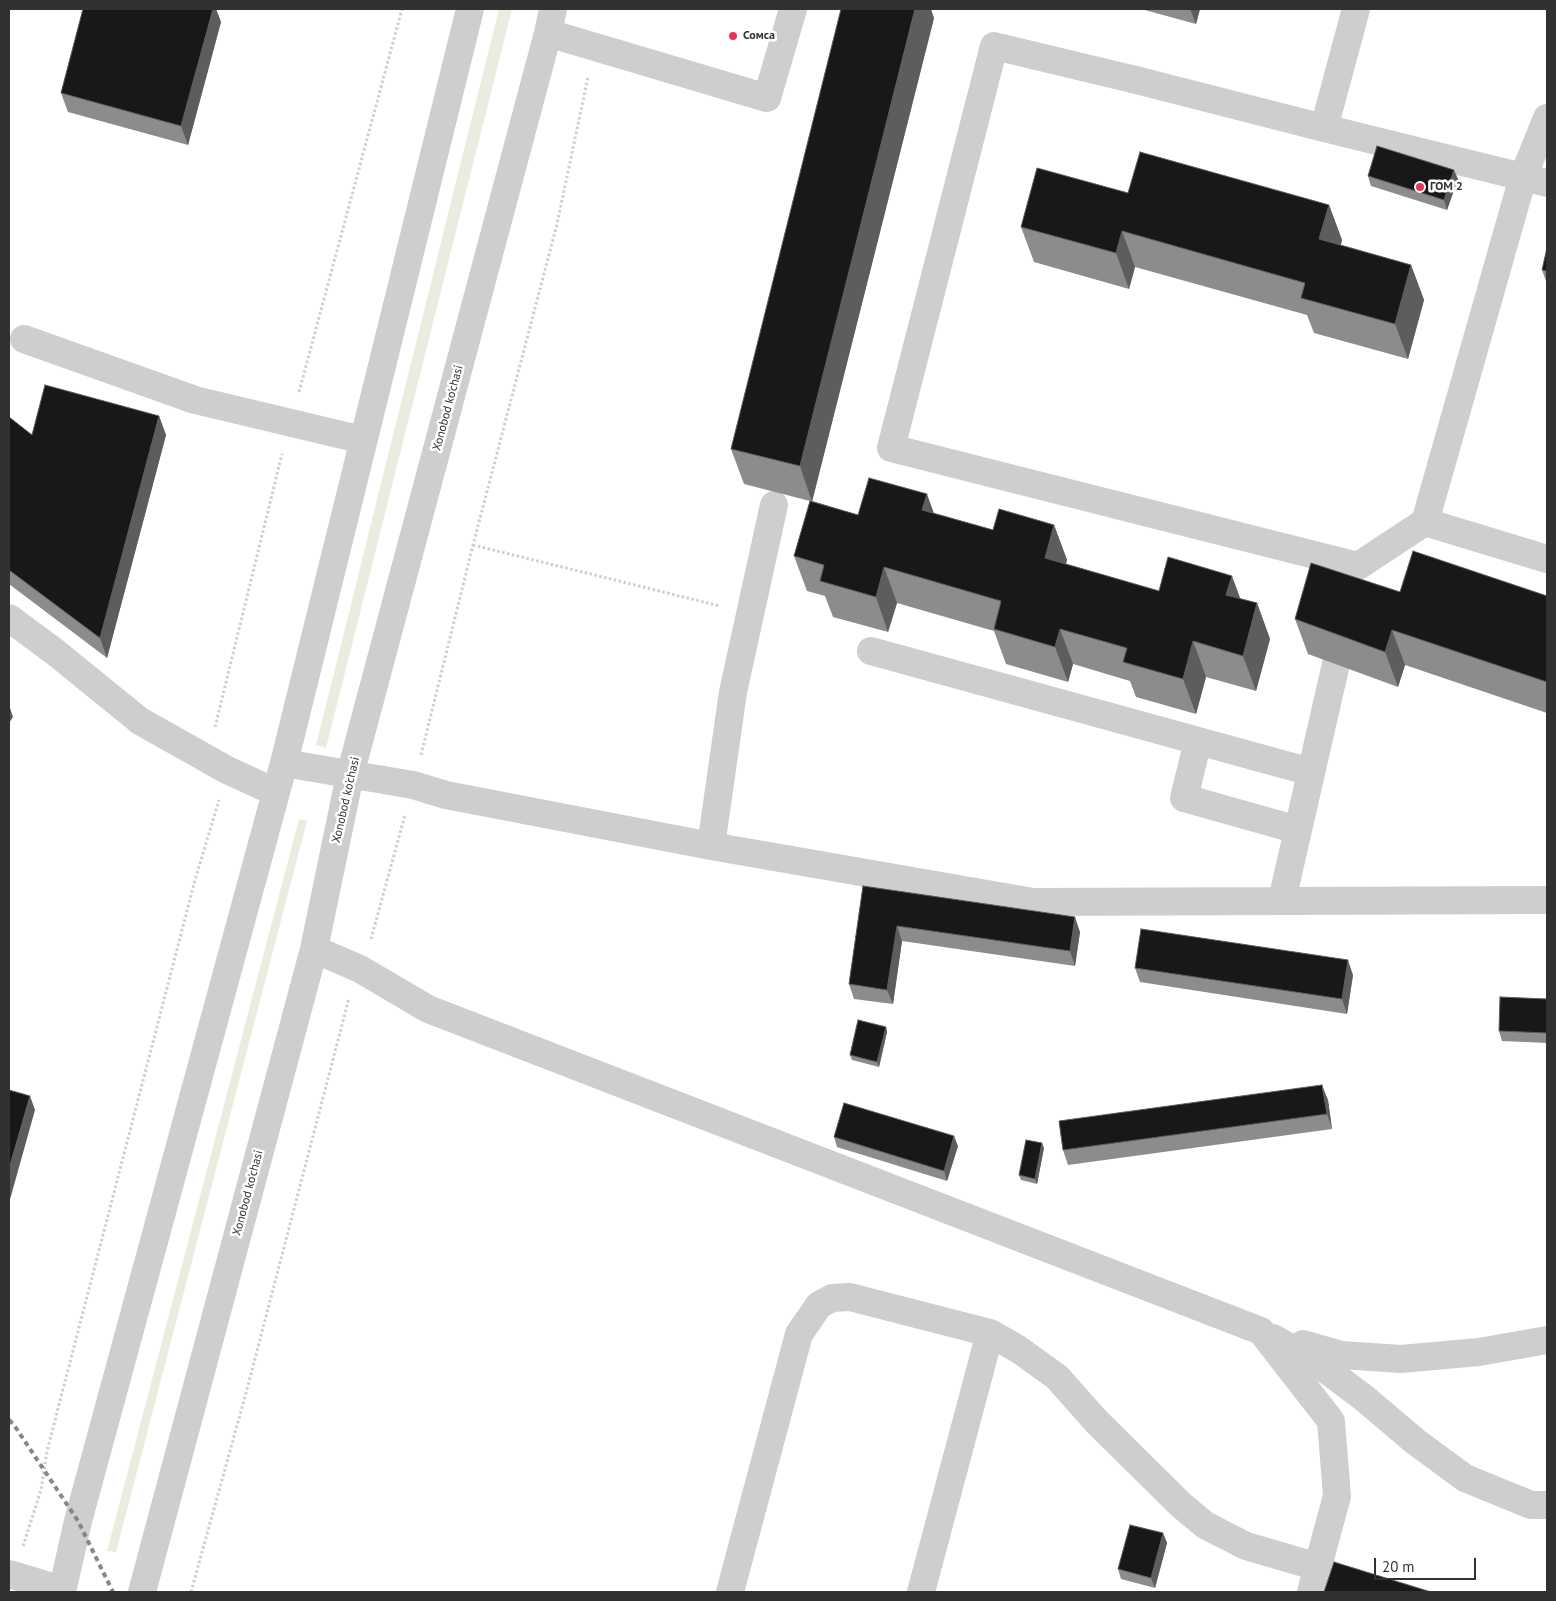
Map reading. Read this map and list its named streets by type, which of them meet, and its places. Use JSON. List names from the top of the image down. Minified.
{"streets":{"street":["Xonobod ko'chasi"]},"places":["Сомса","ГОМ 2"],"scale_bar":"20 m"}
